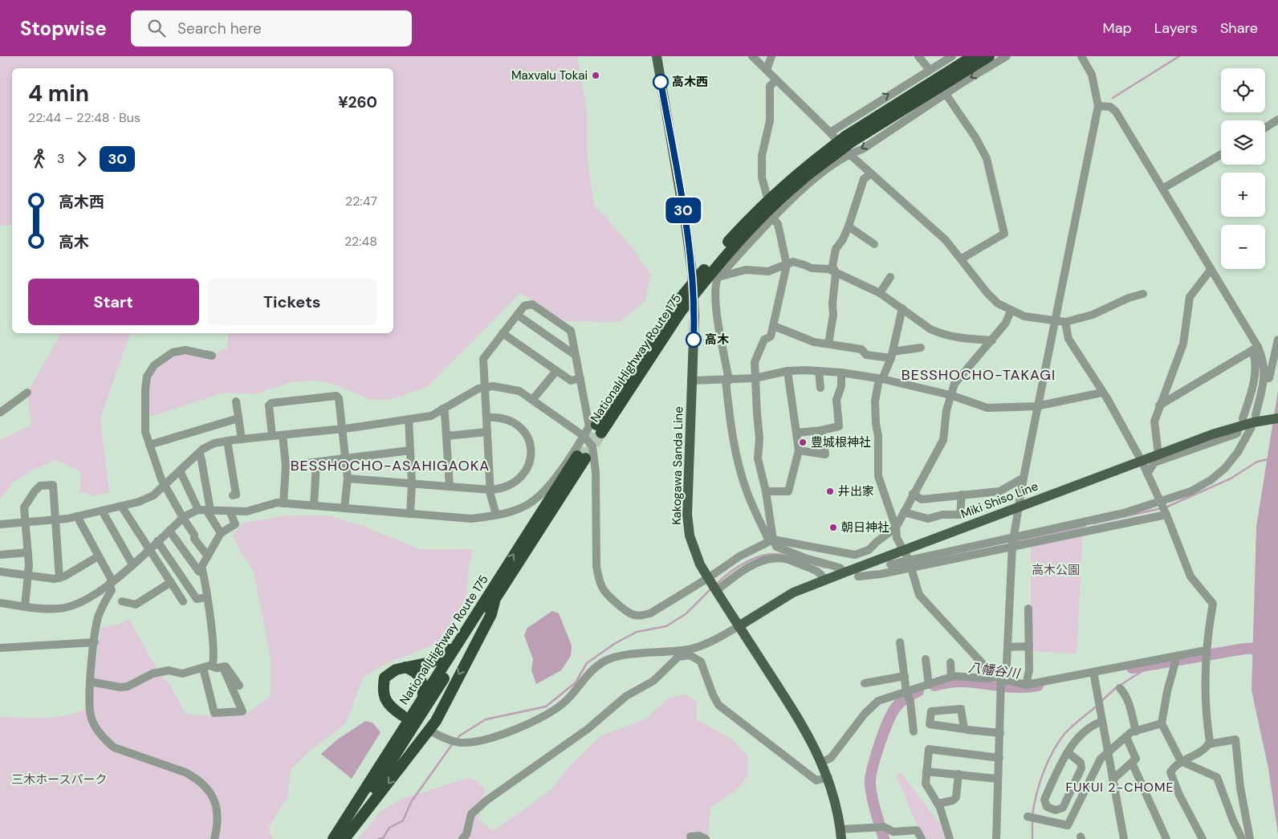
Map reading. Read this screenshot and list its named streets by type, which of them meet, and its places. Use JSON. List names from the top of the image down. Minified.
{"streets":{"highway":["National Highway Route 175"],"main road":["Kakogawa Sanda Line","Miki Shiso Line"]},"crossings":[["Kakogawa Sanda Line","Miki Shiso Line"]],"districts":["BESSHOCHO-TAKAGI","BESSHOCHO-ASAHIGAOKA","FUKUI 2-CHOME"],"water":["八幡谷川"],"parks":["高木公園","三木ホースパーク"],"places":["Maxvalu Tokai","高木西","高木","豊城根神社","井出家","朝日神社"],"lines":["bus line 30"],"page":{"header":"Stopwise","search":"Search here","nav":["Map","Layers","Share"],"on_map":"30","map_buttons":["+","−"],"heading":["4 min","22:44 – 22:48 · Bus","¥260"],"legs":["3","30"],"list":[{"name":"高木西","value":"22:47"},{"name":"高木","value":"22:48"}],"buttons":["Start","Tickets"]}}
